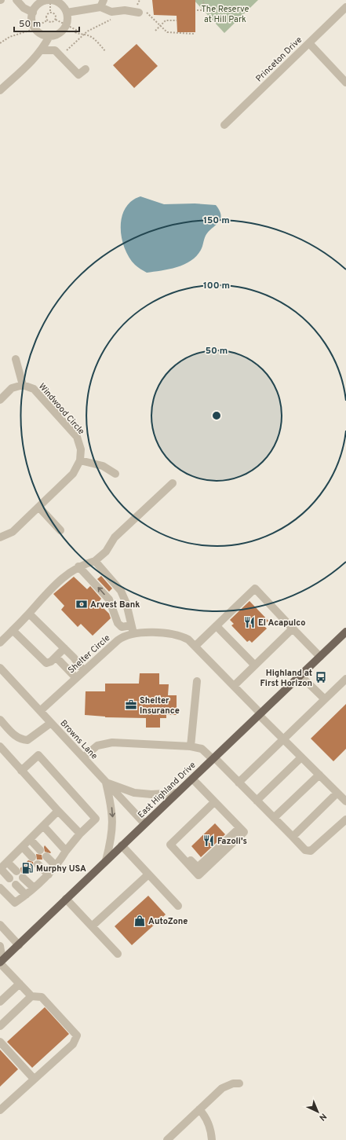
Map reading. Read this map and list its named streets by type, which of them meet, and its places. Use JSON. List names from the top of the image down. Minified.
{"streets":{"main road":["East Highland Drive"],"street":["Princeton Drive","Windwood Circle","Shelter Circle","Browns Lane"]},"crossings":[["Shelter Circle","Browns Lane"],["Shelter Circle","East Highland Drive"],["Browns Lane","East Highland Drive"]],"parks":["The Reserve at Hill Park"],"places":{"bank":["Arvest Bank"],"restaurant":["El Acapulco","Fazoli's"],"bus stop":["Highland at First Horizon"],"office":["Shelter Insurance"],"fuel station":["Murphy USA"],"shop":["AutoZone"]},"scale_bar":"50 m","north":"bottom right","rings":["150 m","100 m","50 m"]}
